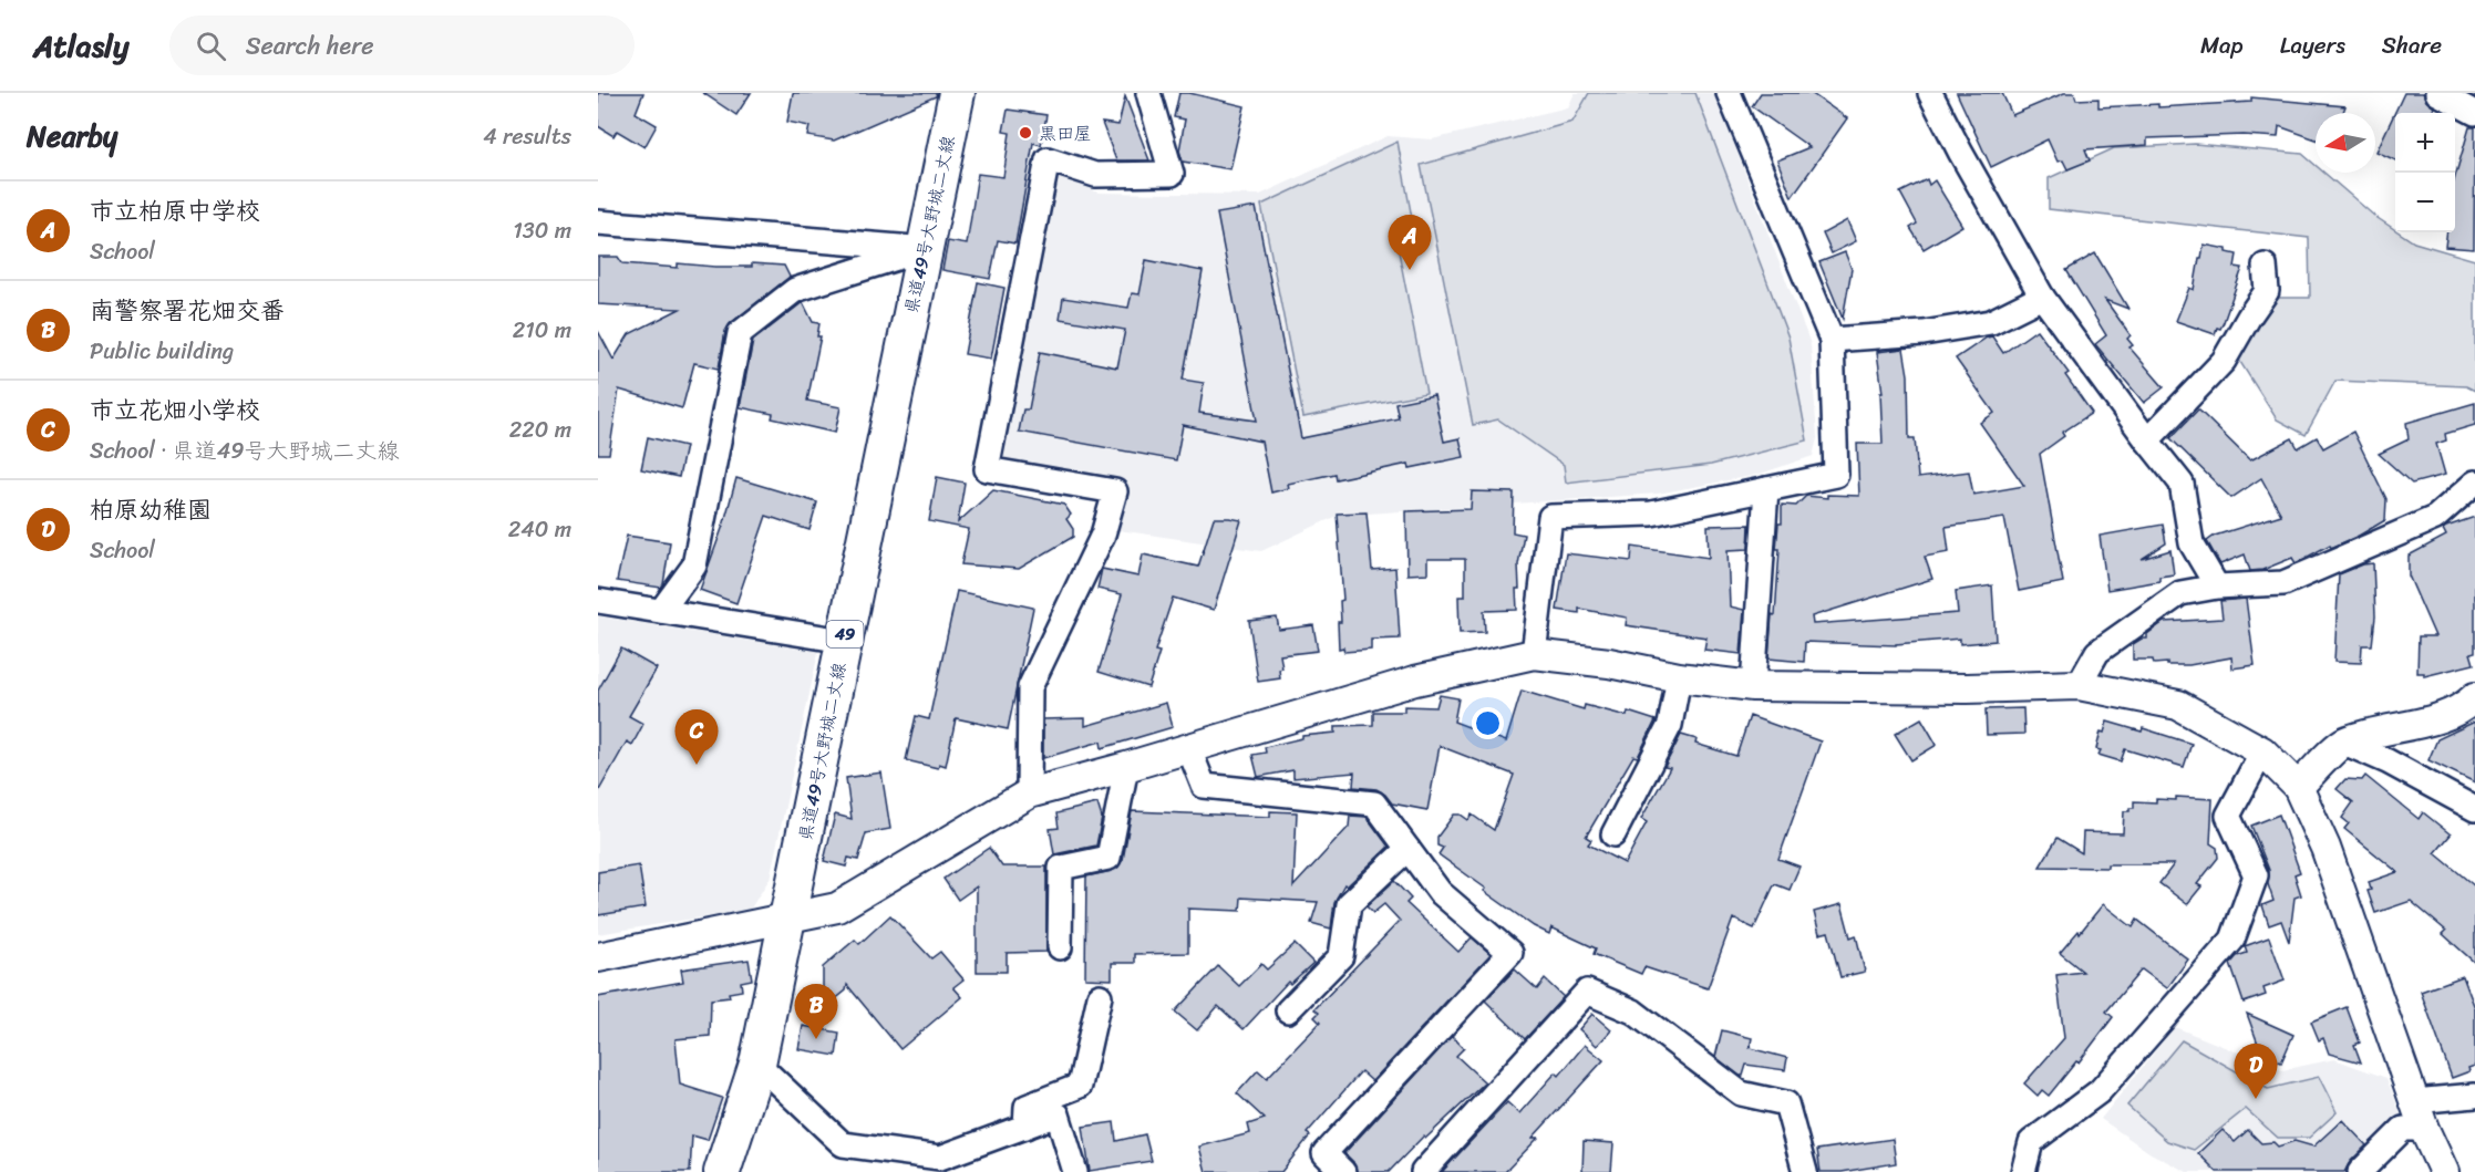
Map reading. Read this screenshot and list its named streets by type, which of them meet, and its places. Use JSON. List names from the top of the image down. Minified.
{"streets":{"main road":["県道49号大野城二丈線","49"]},"places":["黒田屋"],"north":"left","page":{"header":"Atlasly","search":"Search here","nav":["Map","Layers","Share"],"heading":["Nearby","4 results"],"map_buttons":["+","−"],"list":[{"mark":"A","name":"市立柏原中学校","note":"School","value":"130 m"},{"mark":"B","name":"南警察署花畑交番","note":"Public building","value":"210 m"},{"mark":"C","name":"市立花畑小学校","note":"School · 県道49号大野城二丈線","value":"220 m"},{"mark":"D","name":"柏原幼稚園","note":"School","value":"240 m"}],"pins":["A","C","B","D"]}}
